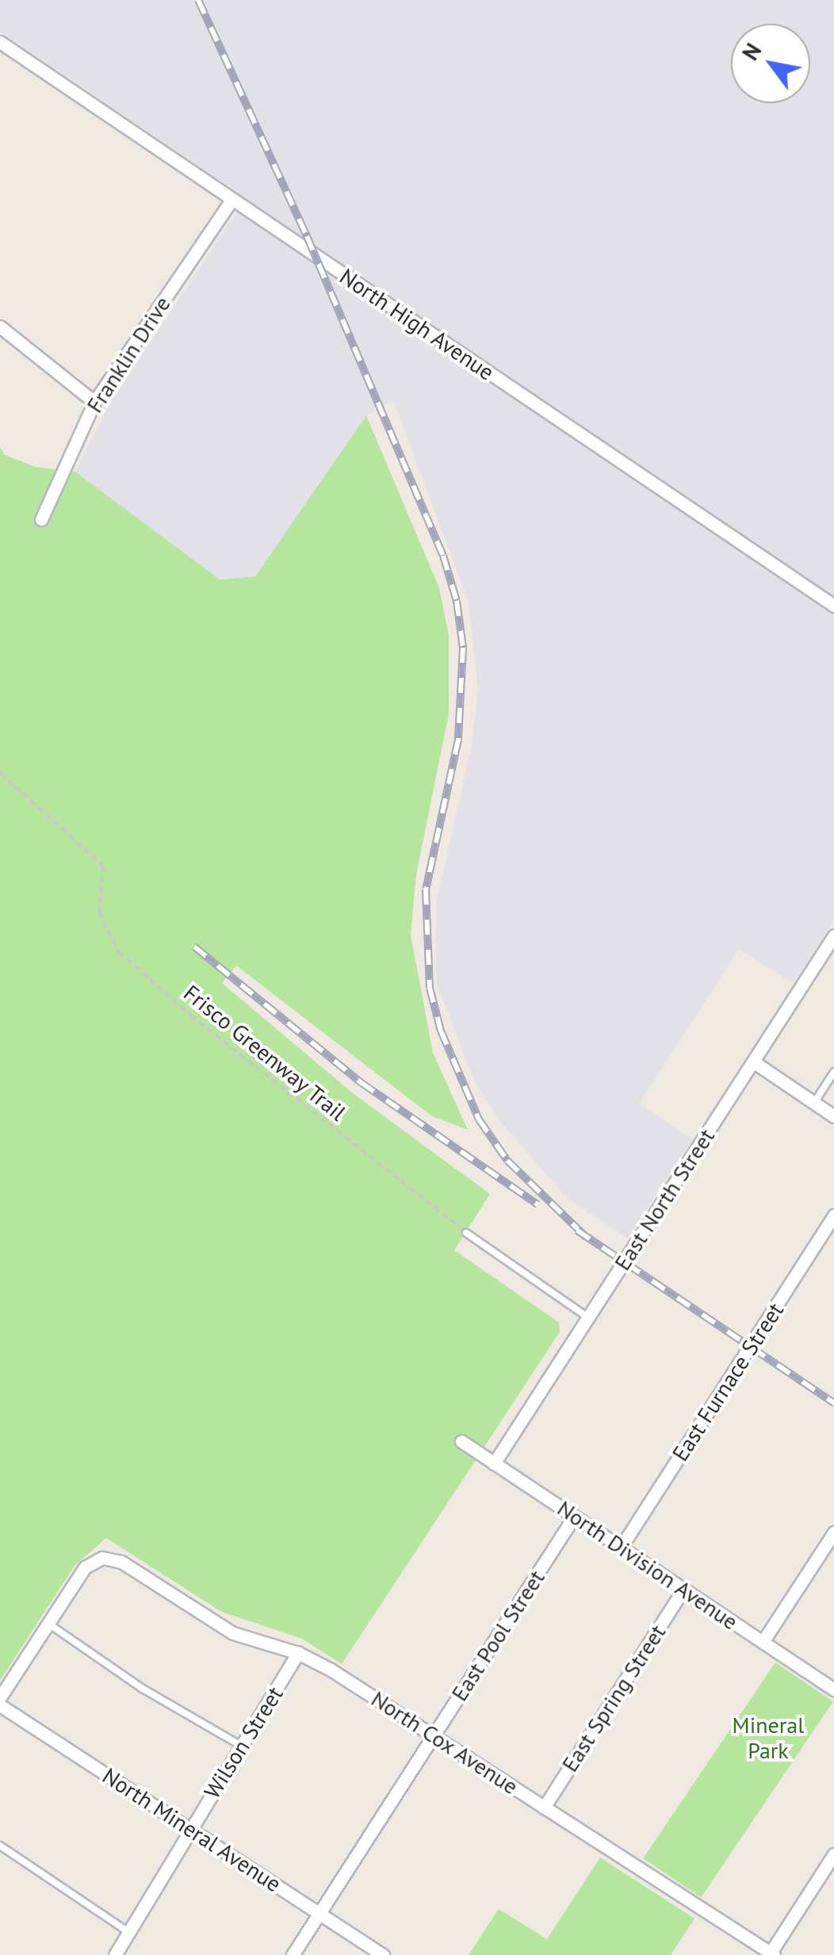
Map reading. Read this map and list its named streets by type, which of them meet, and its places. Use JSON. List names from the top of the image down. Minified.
{"streets":{"street":["North High Avenue","Franklin Drive","East North Street","East Furnace Street","North Division Avenue","East Pool Street","East Spring Street","Wilson Street","North Cox Avenue","North Mineral Avenue"],"path":["Frisco Greenway Trail"]},"crossings":[["North High Avenue","Franklin Drive"],["East North Street","North Division Avenue"],["East Furnace Street","North Division Avenue"],["North Division Avenue","East Pool Street"],["North Division Avenue","East Spring Street"],["East Pool Street","North Cox Avenue"],["East Pool Street","North Mineral Avenue"],["East Spring Street","North Cox Avenue"],["Wilson Street","North Cox Avenue"],["Wilson Street","North Mineral Avenue"]],"parks":["Mineral Park"],"north":"top left"}
